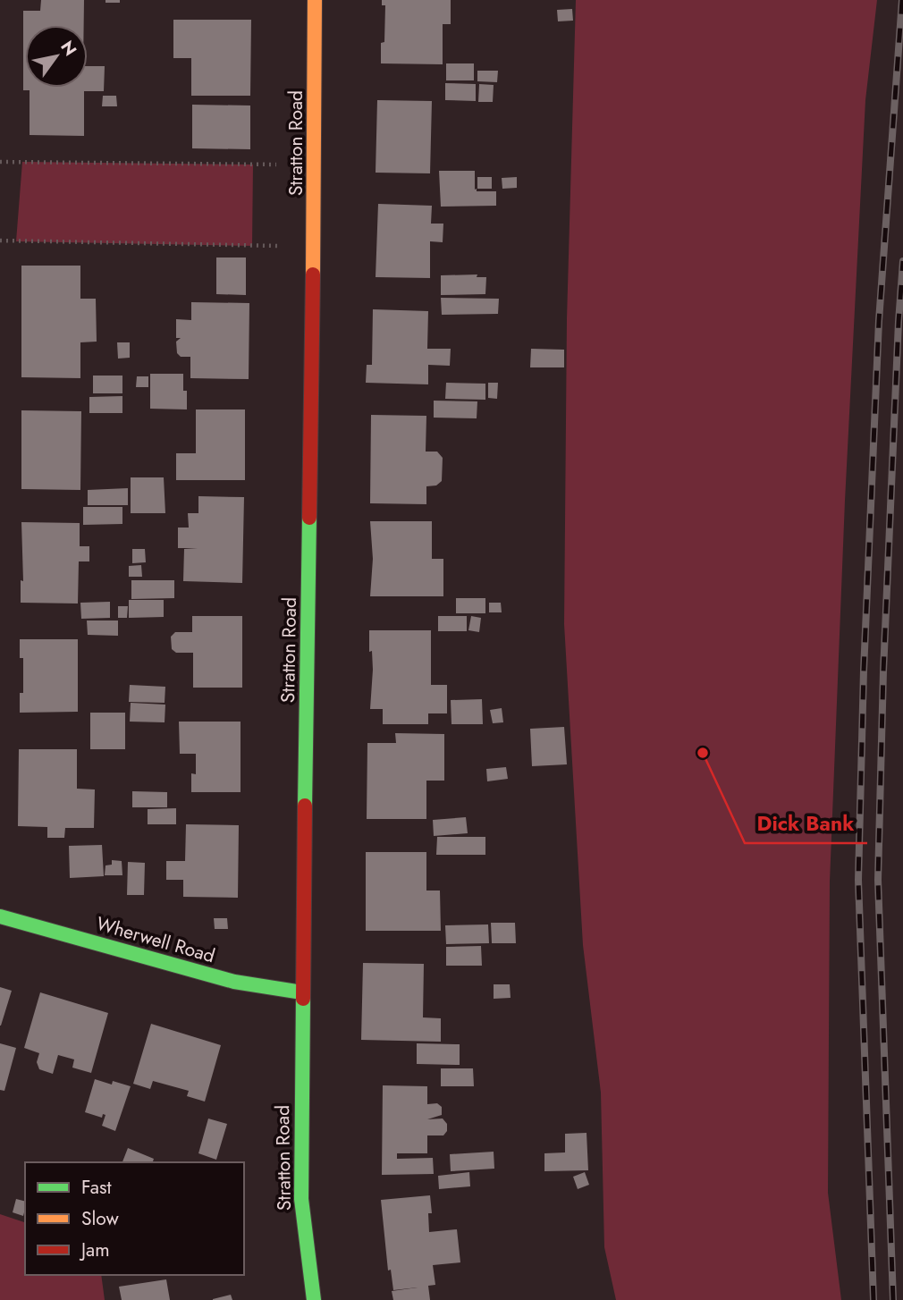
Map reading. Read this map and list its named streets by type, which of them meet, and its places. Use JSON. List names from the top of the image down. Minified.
{"streets":{"street":["Stratton Road","Wherwell Road"]},"crossings":[["Stratton Road","Wherwell Road"]],"places":["Dick Bank"],"legend":["Fast","Slow","Jam"],"north":"top right"}
